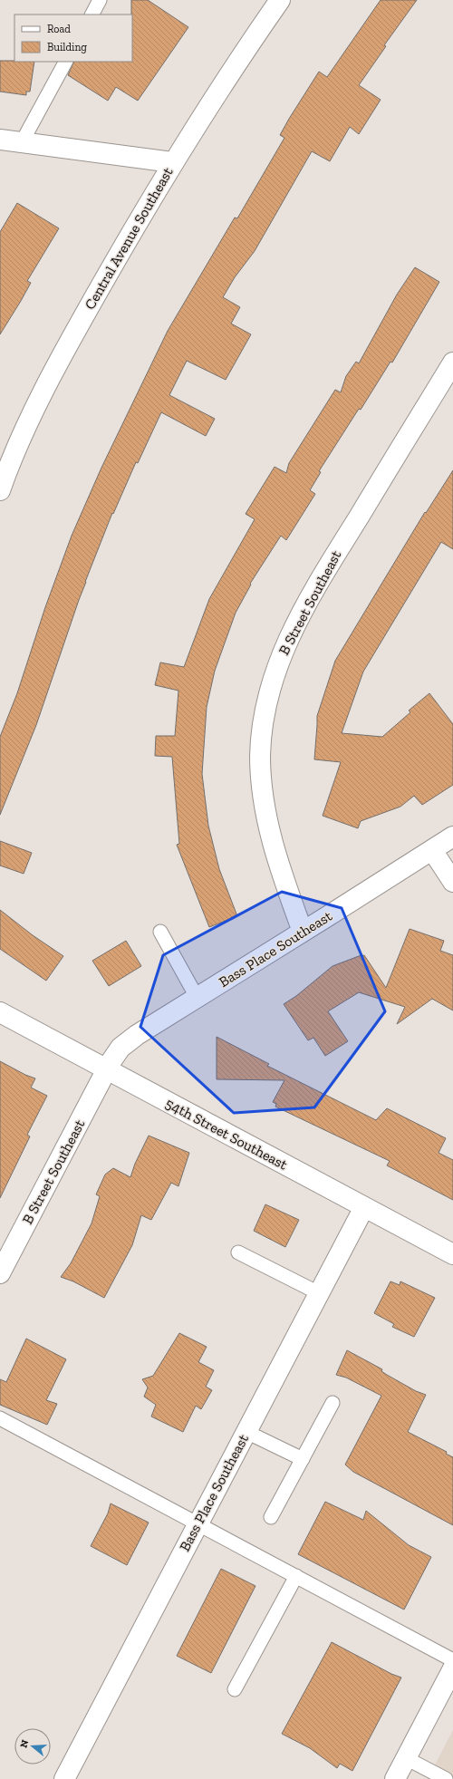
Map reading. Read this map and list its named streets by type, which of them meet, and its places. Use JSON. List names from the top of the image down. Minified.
{"streets":{"street":["Central Avenue Southeast","B Street Southeast","Bass Place Southeast","54th Street Southeast"]},"crossings":[["B Street Southeast","Bass Place Southeast"],["B Street Southeast","54th Street Southeast"],["Bass Place Southeast","54th Street Southeast"]],"legend":["Road","Building"],"north":"left"}
